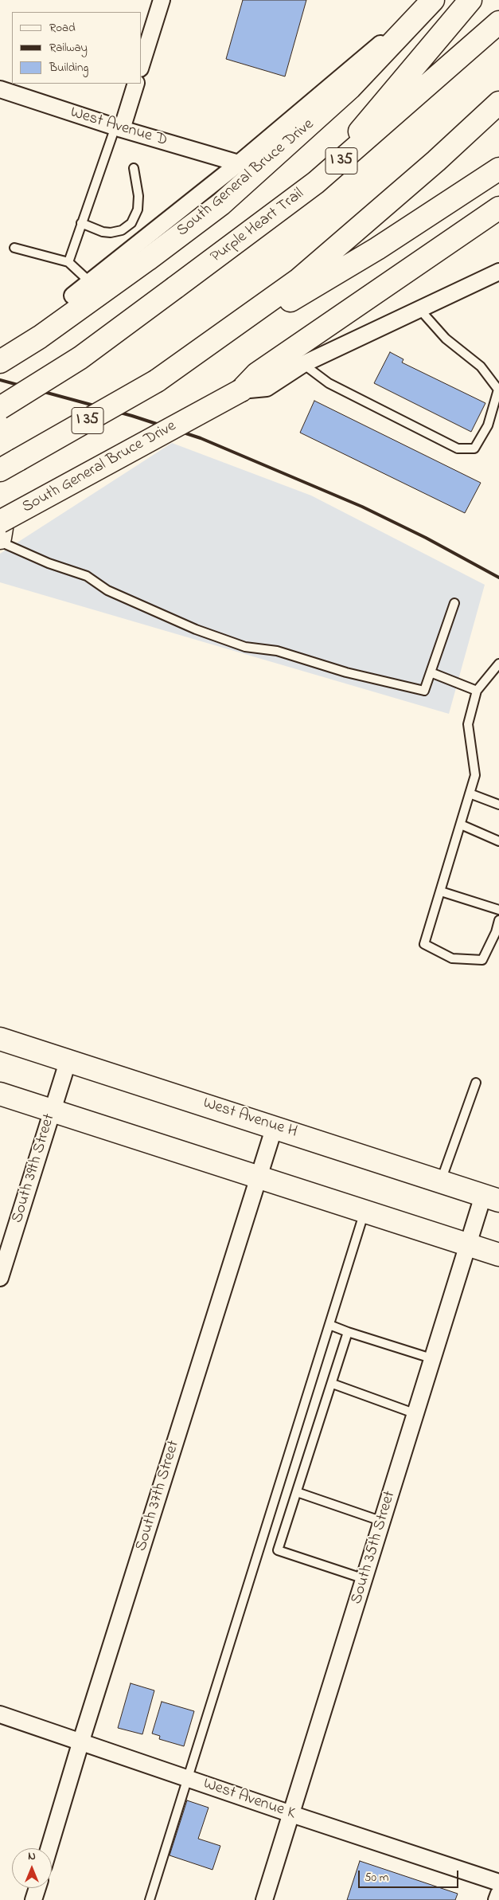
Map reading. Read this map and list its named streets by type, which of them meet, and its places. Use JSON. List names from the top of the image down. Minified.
{"streets":{"main road":["I 35","South General Bruce Drive","Purple Heart Trail","West Avenue H"],"street":["West Avenue D","South 39th Street","South 37th Street","South 35th Street","West Avenue K"]},"crossings":[["West Avenue D","South General Bruce Drive"],["West Avenue H","South 39th Street"],["West Avenue H","South 37th Street"],["West Avenue H","South 35th Street"],["South 37th Street","West Avenue K"],["South 35th Street","West Avenue K"]],"legend":["Road","Railway","Building"],"scale_bar":"50 m","north":"top"}
